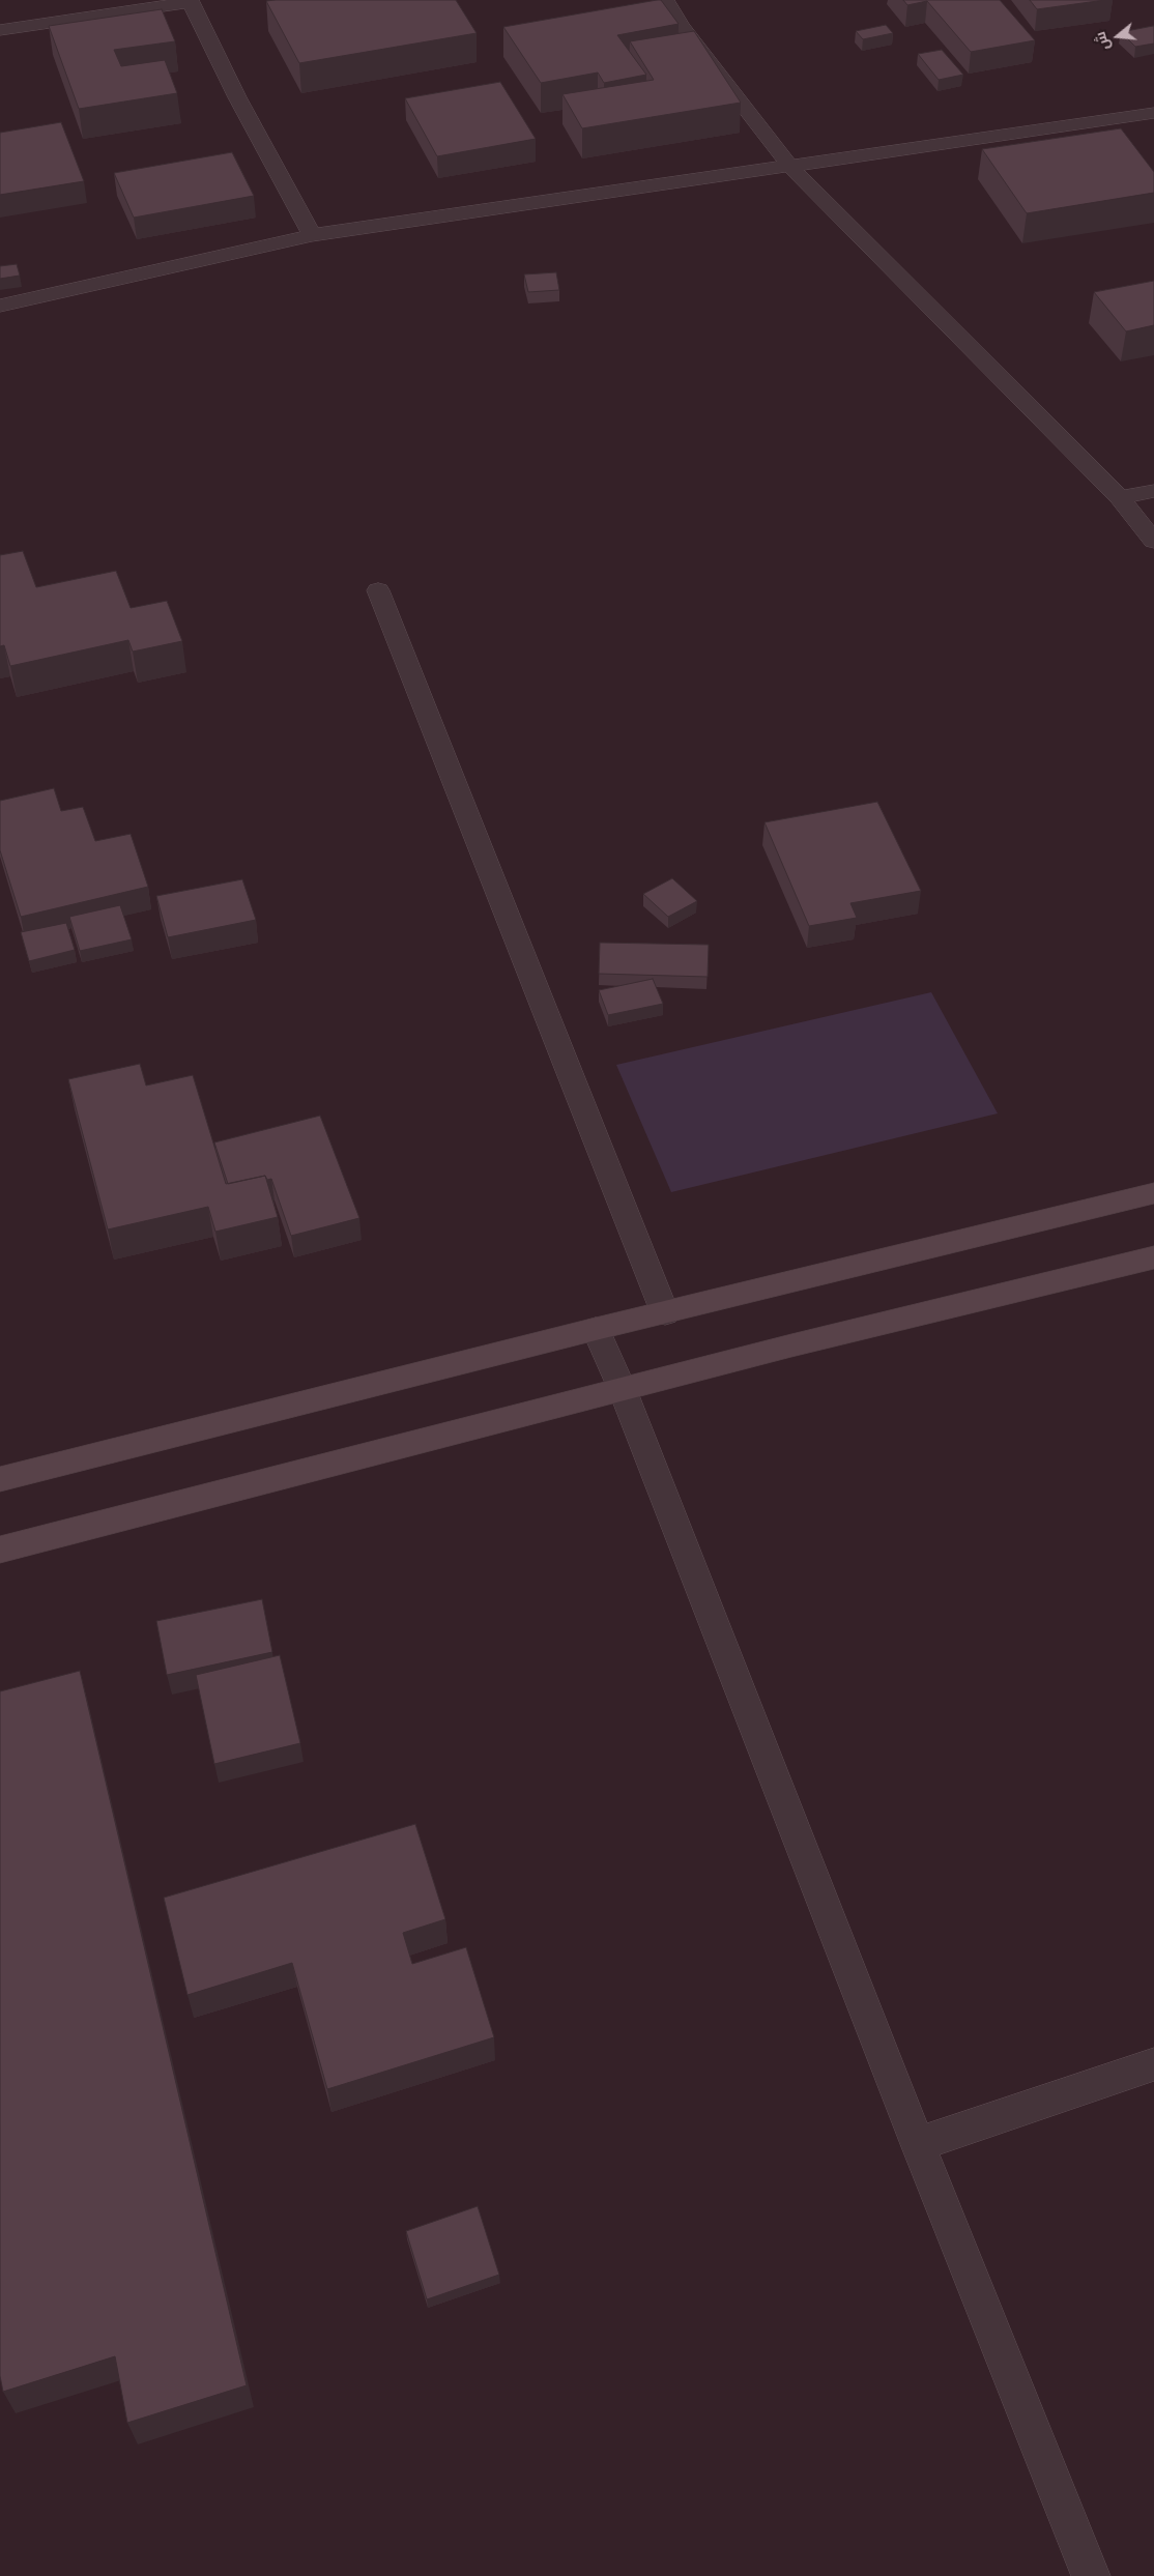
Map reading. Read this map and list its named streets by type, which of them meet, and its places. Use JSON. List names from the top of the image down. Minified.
{"north":"left"}
